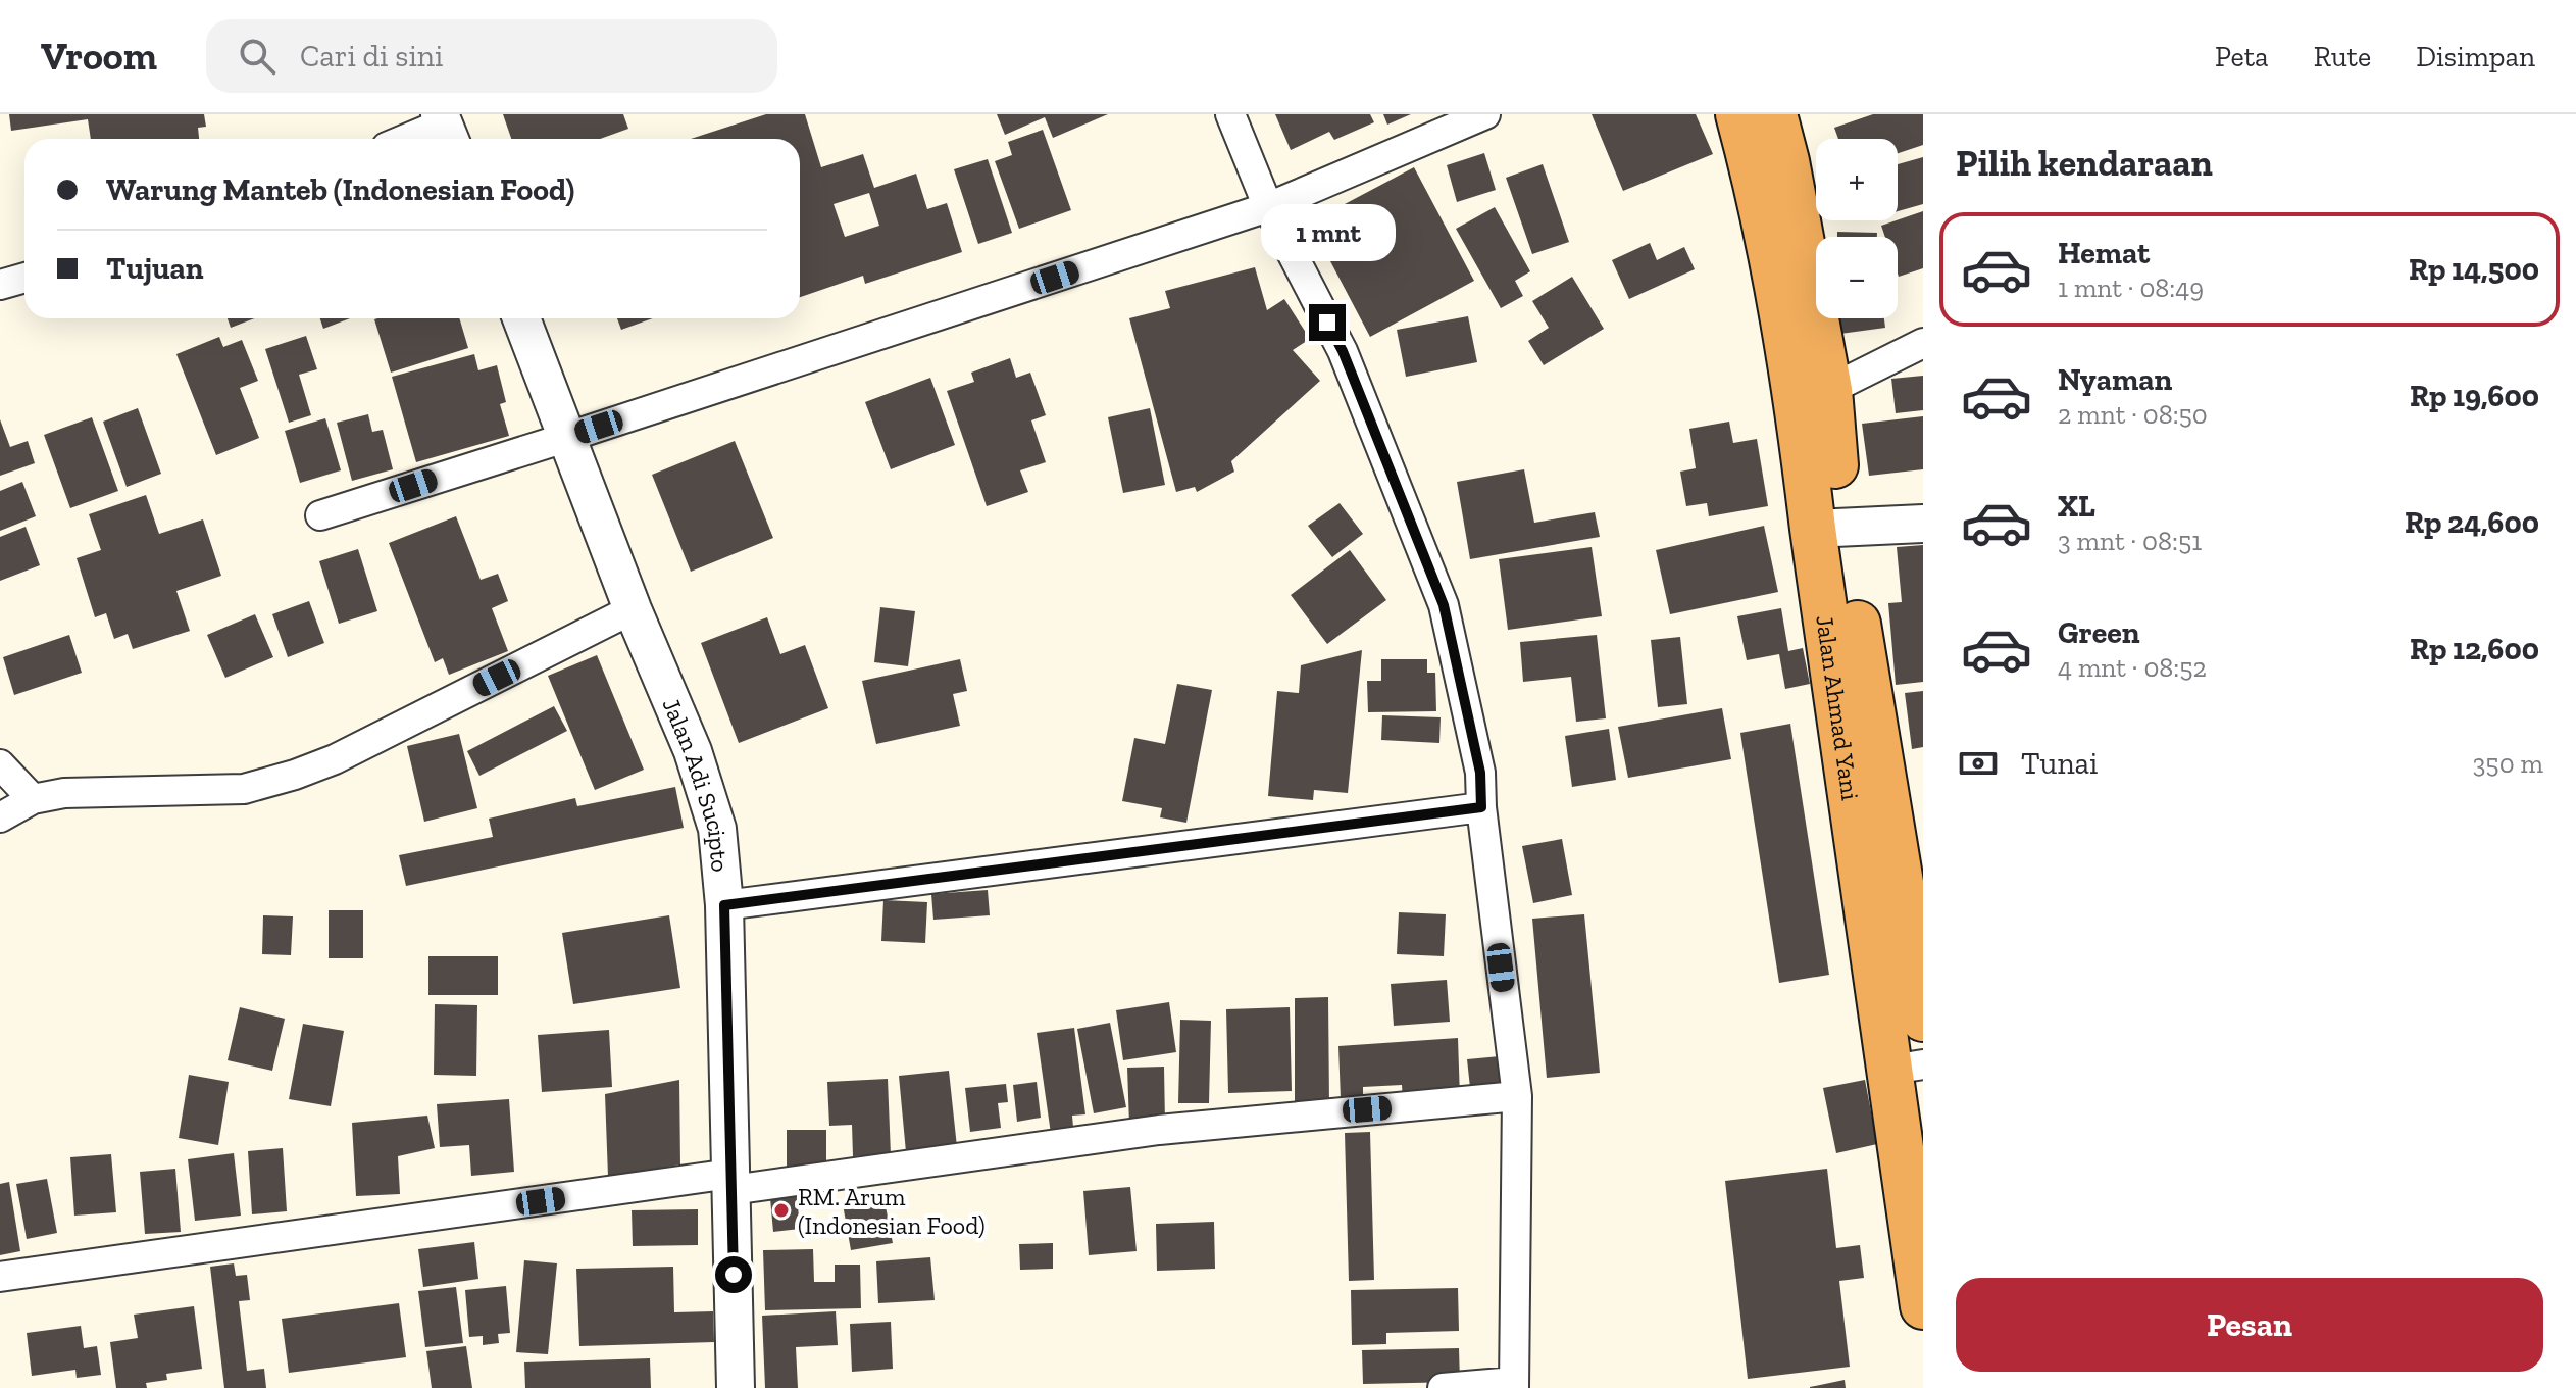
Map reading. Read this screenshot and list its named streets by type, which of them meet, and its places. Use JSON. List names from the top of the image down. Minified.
{"streets":{"highway":["Jalan Ahmad Yani"],"street":["Jalan Adi Sucipto"]},"places":["RM. Arum (Indonesian Food)"],"page":{"header":"Vroom","search":"Cari di sini","nav":["Peta","Rute","Disimpan"],"heading":"Pilih kendaraan","map_buttons":["+","−"],"banner":["Warung Manteb (Indonesian Food)","Tujuan"],"bubble":"1 mnt","list":[{"name":"Hemat","note":"1 mnt · 08:49","value":"Rp 14,500"},{"name":"Nyaman","note":"2 mnt · 08:50","value":"Rp 19,600"},{"name":"XL","note":"3 mnt · 08:51","value":"Rp 24,600"},{"name":"Green","note":"4 mnt · 08:52","value":"Rp 12,600"}],"pay":["Tunai","350 m"],"buttons":"Pesan"}}
